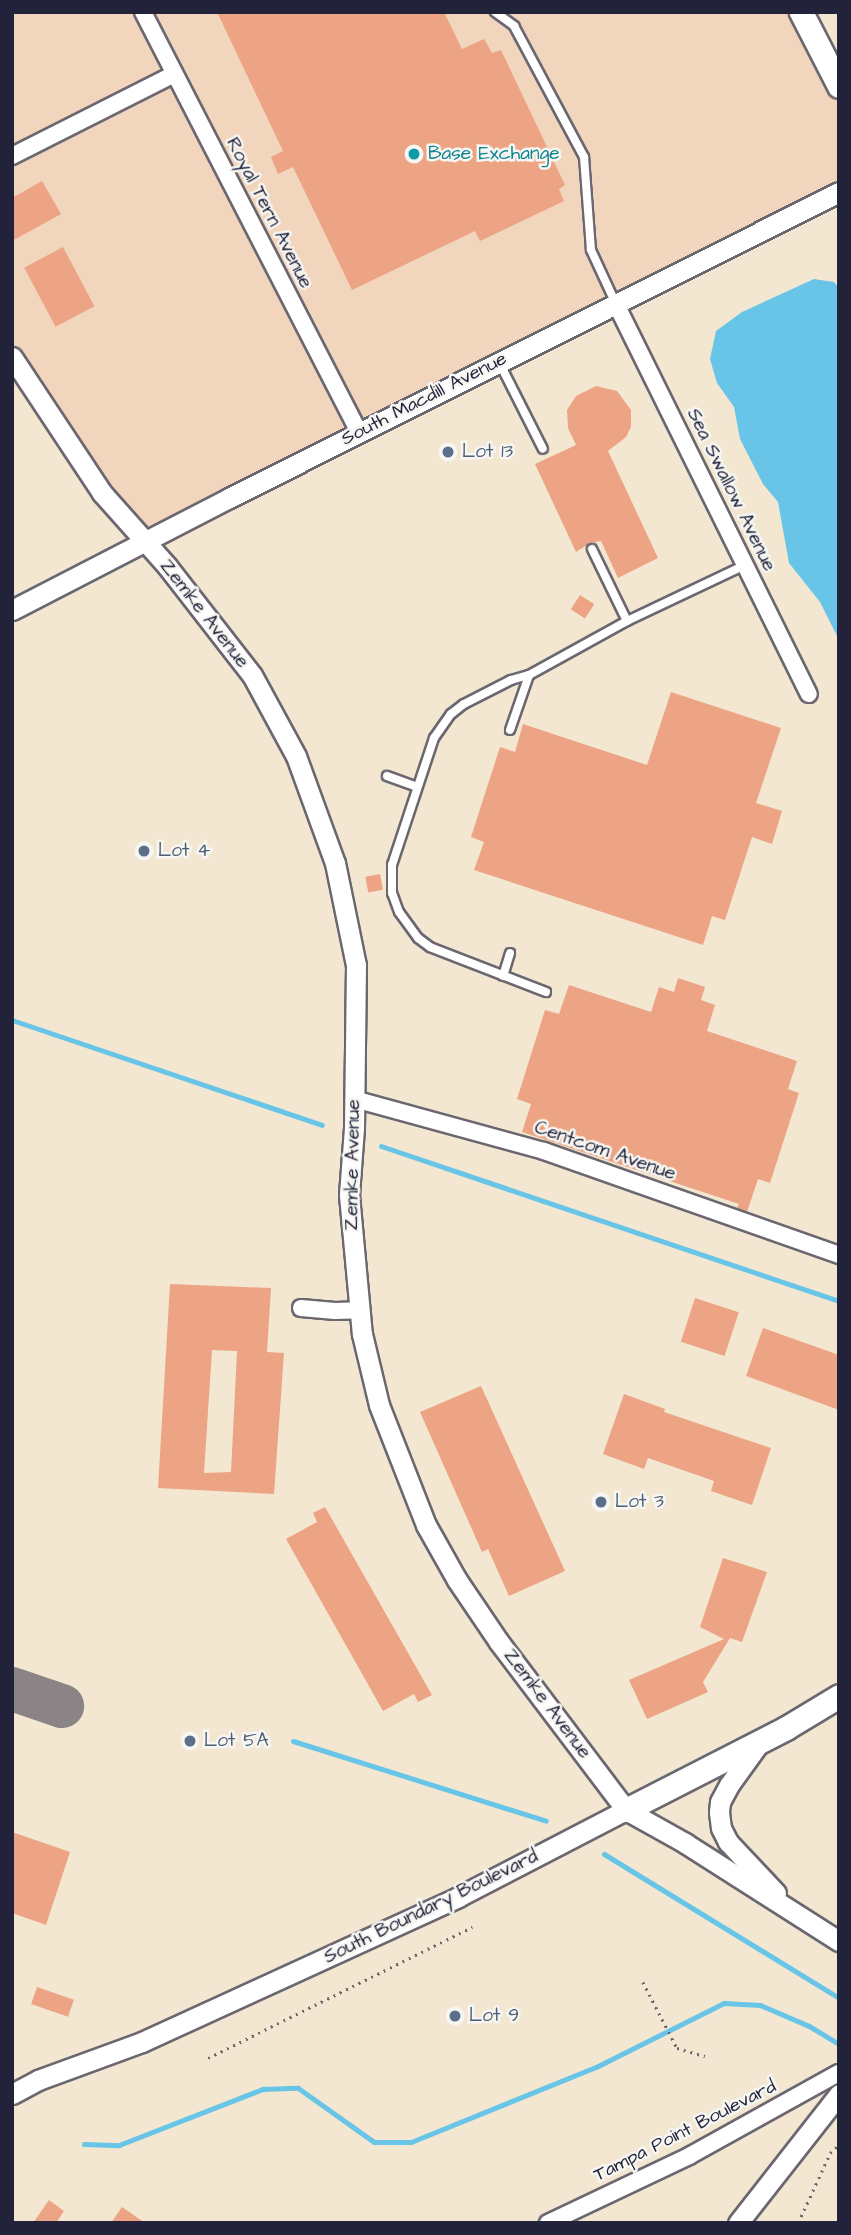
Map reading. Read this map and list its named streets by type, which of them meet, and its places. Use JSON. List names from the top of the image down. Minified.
{"streets":{"main road":["South Boundary Boulevard"],"street":["Royal Tern Avenue","South Macdill Avenue","Sea Swallow Avenue","Zemke Avenue","Centcom Avenue","Tampa Point Boulevard"]},"crossings":[["Royal Tern Avenue","South Macdill Avenue"],["South Macdill Avenue","Sea Swallow Avenue"],["South Macdill Avenue","Zemke Avenue"],["Zemke Avenue","Centcom Avenue"],["Zemke Avenue","South Boundary Boulevard"]],"places":["Base Exchange","Lot 13","Lot 4","Lot 3","Lot 5A","Lot 9"]}
